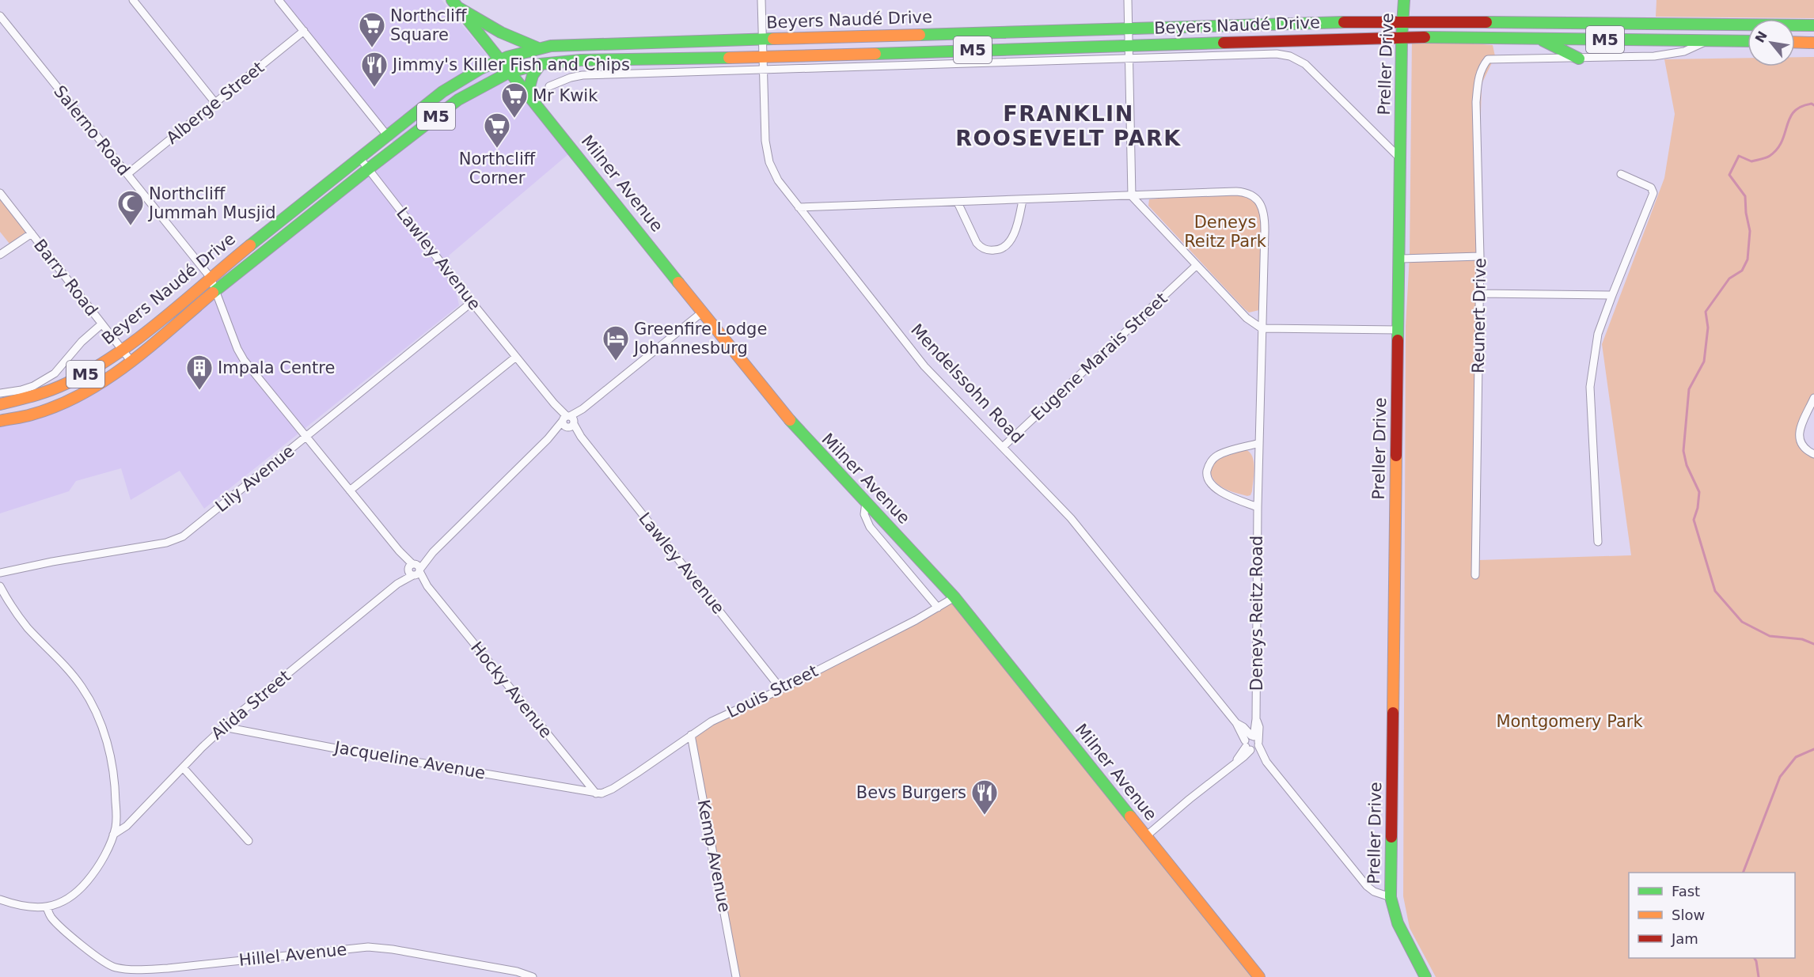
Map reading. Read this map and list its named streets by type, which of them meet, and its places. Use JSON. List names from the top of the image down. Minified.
{"streets":{"main road":["Beyers Naudé Drive","M5","Preller Drive","Milner Avenue"],"street":["Alberge Street","Salerno Road","Lawley Avenue","Barry Road","Reunert Drive","Eugene Marais Street","Mendelssohn Road","Lily Avenue","Deneys Reitz Road","Hocky Avenue","Louis Street","Alida Street","Jacqueline Avenue","Kemp Avenue","Hillel Avenue"]},"crossings":[["Beyers Naudé Drive","Preller Drive"],["Beyers Naudé Drive","Salerno Road"],["Beyers Naudé Drive","Milner Avenue"],["Beyers Naudé Drive","Lawley Avenue"],["Beyers Naudé Drive","Barry Road"],["Beyers Naudé Drive","Reunert Drive"],["Beyers Naudé Drive","Mendelssohn Road"],["Beyers Naudé Drive","Hocky Avenue"],["Preller Drive","Mendelssohn Road"],["Alberge Street","Salerno Road"],["Salerno Road","Hocky Avenue"],["Milner Avenue","Louis Street"],["Milner Avenue","Alida Street"],["Lawley Avenue","Lily Avenue"],["Lawley Avenue","Louis Street"],["Lawley Avenue","Alida Street"],["Eugene Marais Street","Mendelssohn Road"],["Mendelssohn Road","Deneys Reitz Road"],["Lily Avenue","Hocky Avenue"],["Hocky Avenue","Louis Street"],["Hocky Avenue","Alida Street"],["Hocky Avenue","Jacqueline Avenue"],["Louis Street","Jacqueline Avenue"],["Louis Street","Kemp Avenue"],["Alida Street","Jacqueline Avenue"]],"districts":["FRANKLIN ROOSEVELT PARK"],"parks":["Deneys Reitz Park","Montgomery Park"],"places":{"supermarket":["Northcliff Square","Mr Kwik","Northcliff Corner"],"restaurant":["Jimmy's Killer Fish and Chips","Bevs Burgers"],"mosque":["Northcliff Jummah Musjid"],"hotel":["Greenfire Lodge Johannesburg"],"building":["Impala Centre"]},"legend":["Fast","Slow","Jam"],"north":"top left"}
